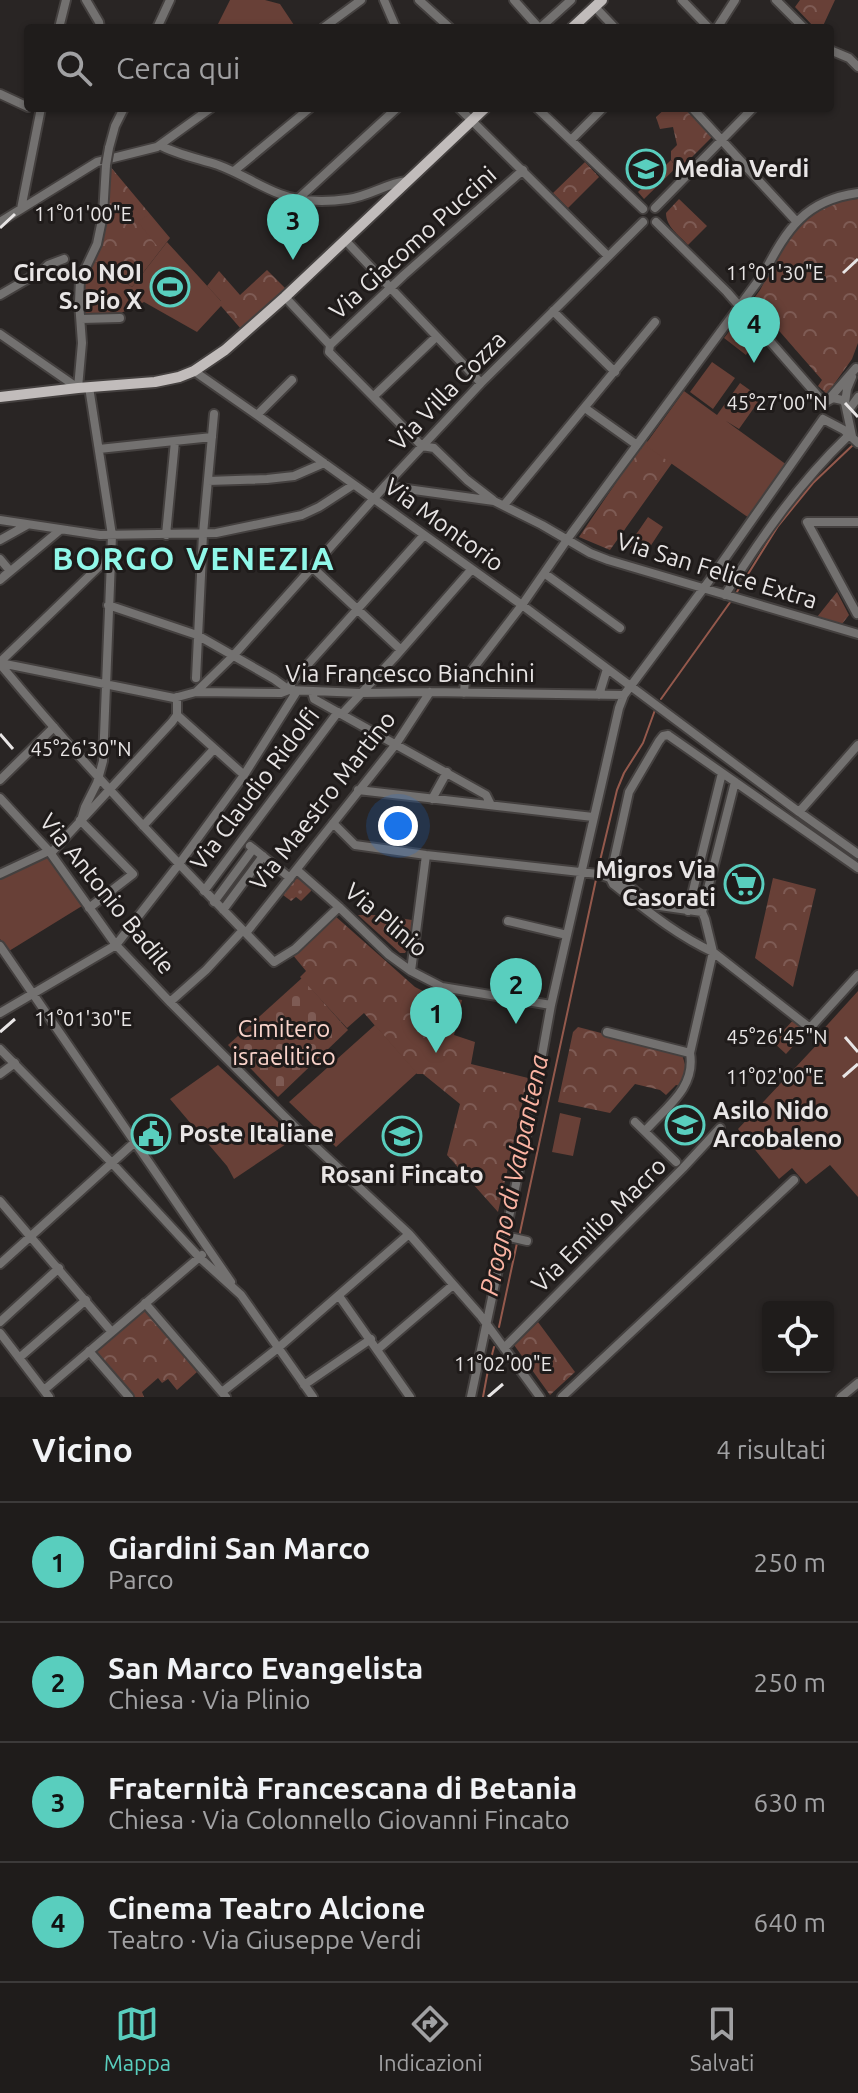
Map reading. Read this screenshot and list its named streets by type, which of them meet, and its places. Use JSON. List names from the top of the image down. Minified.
{"streets":{"street":["Via Giacomo Puccini","Via Villa Cozza","Via Montorio","Via San Felice Extra","Via Francesco Bianchini","Via Claudio Ridolfi","Via Maestro Martino","Via Antonio Badile","Via Plinio","Via Emilio Macro"]},"crossings":[["Via Villa Cozza","Via Montorio"],["Via Villa Cozza","Via San Felice Extra"],["Via Villa Cozza","Via Francesco Bianchini"],["Via Montorio","Via Claudio Ridolfi"],["Via Francesco Bianchini","Via Claudio Ridolfi"],["Via Francesco Bianchini","Via Maestro Martino"],["Via Maestro Martino","Via Antonio Badile"],["Via Maestro Martino","Via Plinio"],["Via Antonio Badile","Via Emilio Macro"]],"districts":["BORGO VENEZIA"],"water":["Progno di Valpantena"],"parks":["Cimitero israelitico"],"places":{"school or university":["Media Verdi","Asilo Nido Arcobaleno","Rosani Fincato"],"sports":["Circolo NOI S. Pio X"],"supermarket":["Migros Via Casorati"],"public building":["Poste Italiane"]},"page":{"search":"Cerca qui","pins":["3","4","2","1"],"heading":["Vicino","4 risultati"],"list":[{"mark":"1","name":"Giardini San Marco","note":"Parco","value":"250 m"},{"mark":"2","name":"San Marco Evangelista","note":"Chiesa · Via Plinio","value":"250 m"},{"mark":"3","name":"Fraternità Francescana di Betania","note":"Chiesa · Via Colonnello Giovanni Fincato","value":"630 m"},{"mark":"4","name":"Cinema Teatro Alcione","note":"Teatro · Via Giuseppe Verdi","value":"640 m"}],"nav":["Mappa","Indicazioni","Salvati"]},"coordinates":["11°01'00\"E","11°01'30\"E","45°27'00\"N","45°26'30\"N","45°26'45\"N","11°02'00\"E"]}
